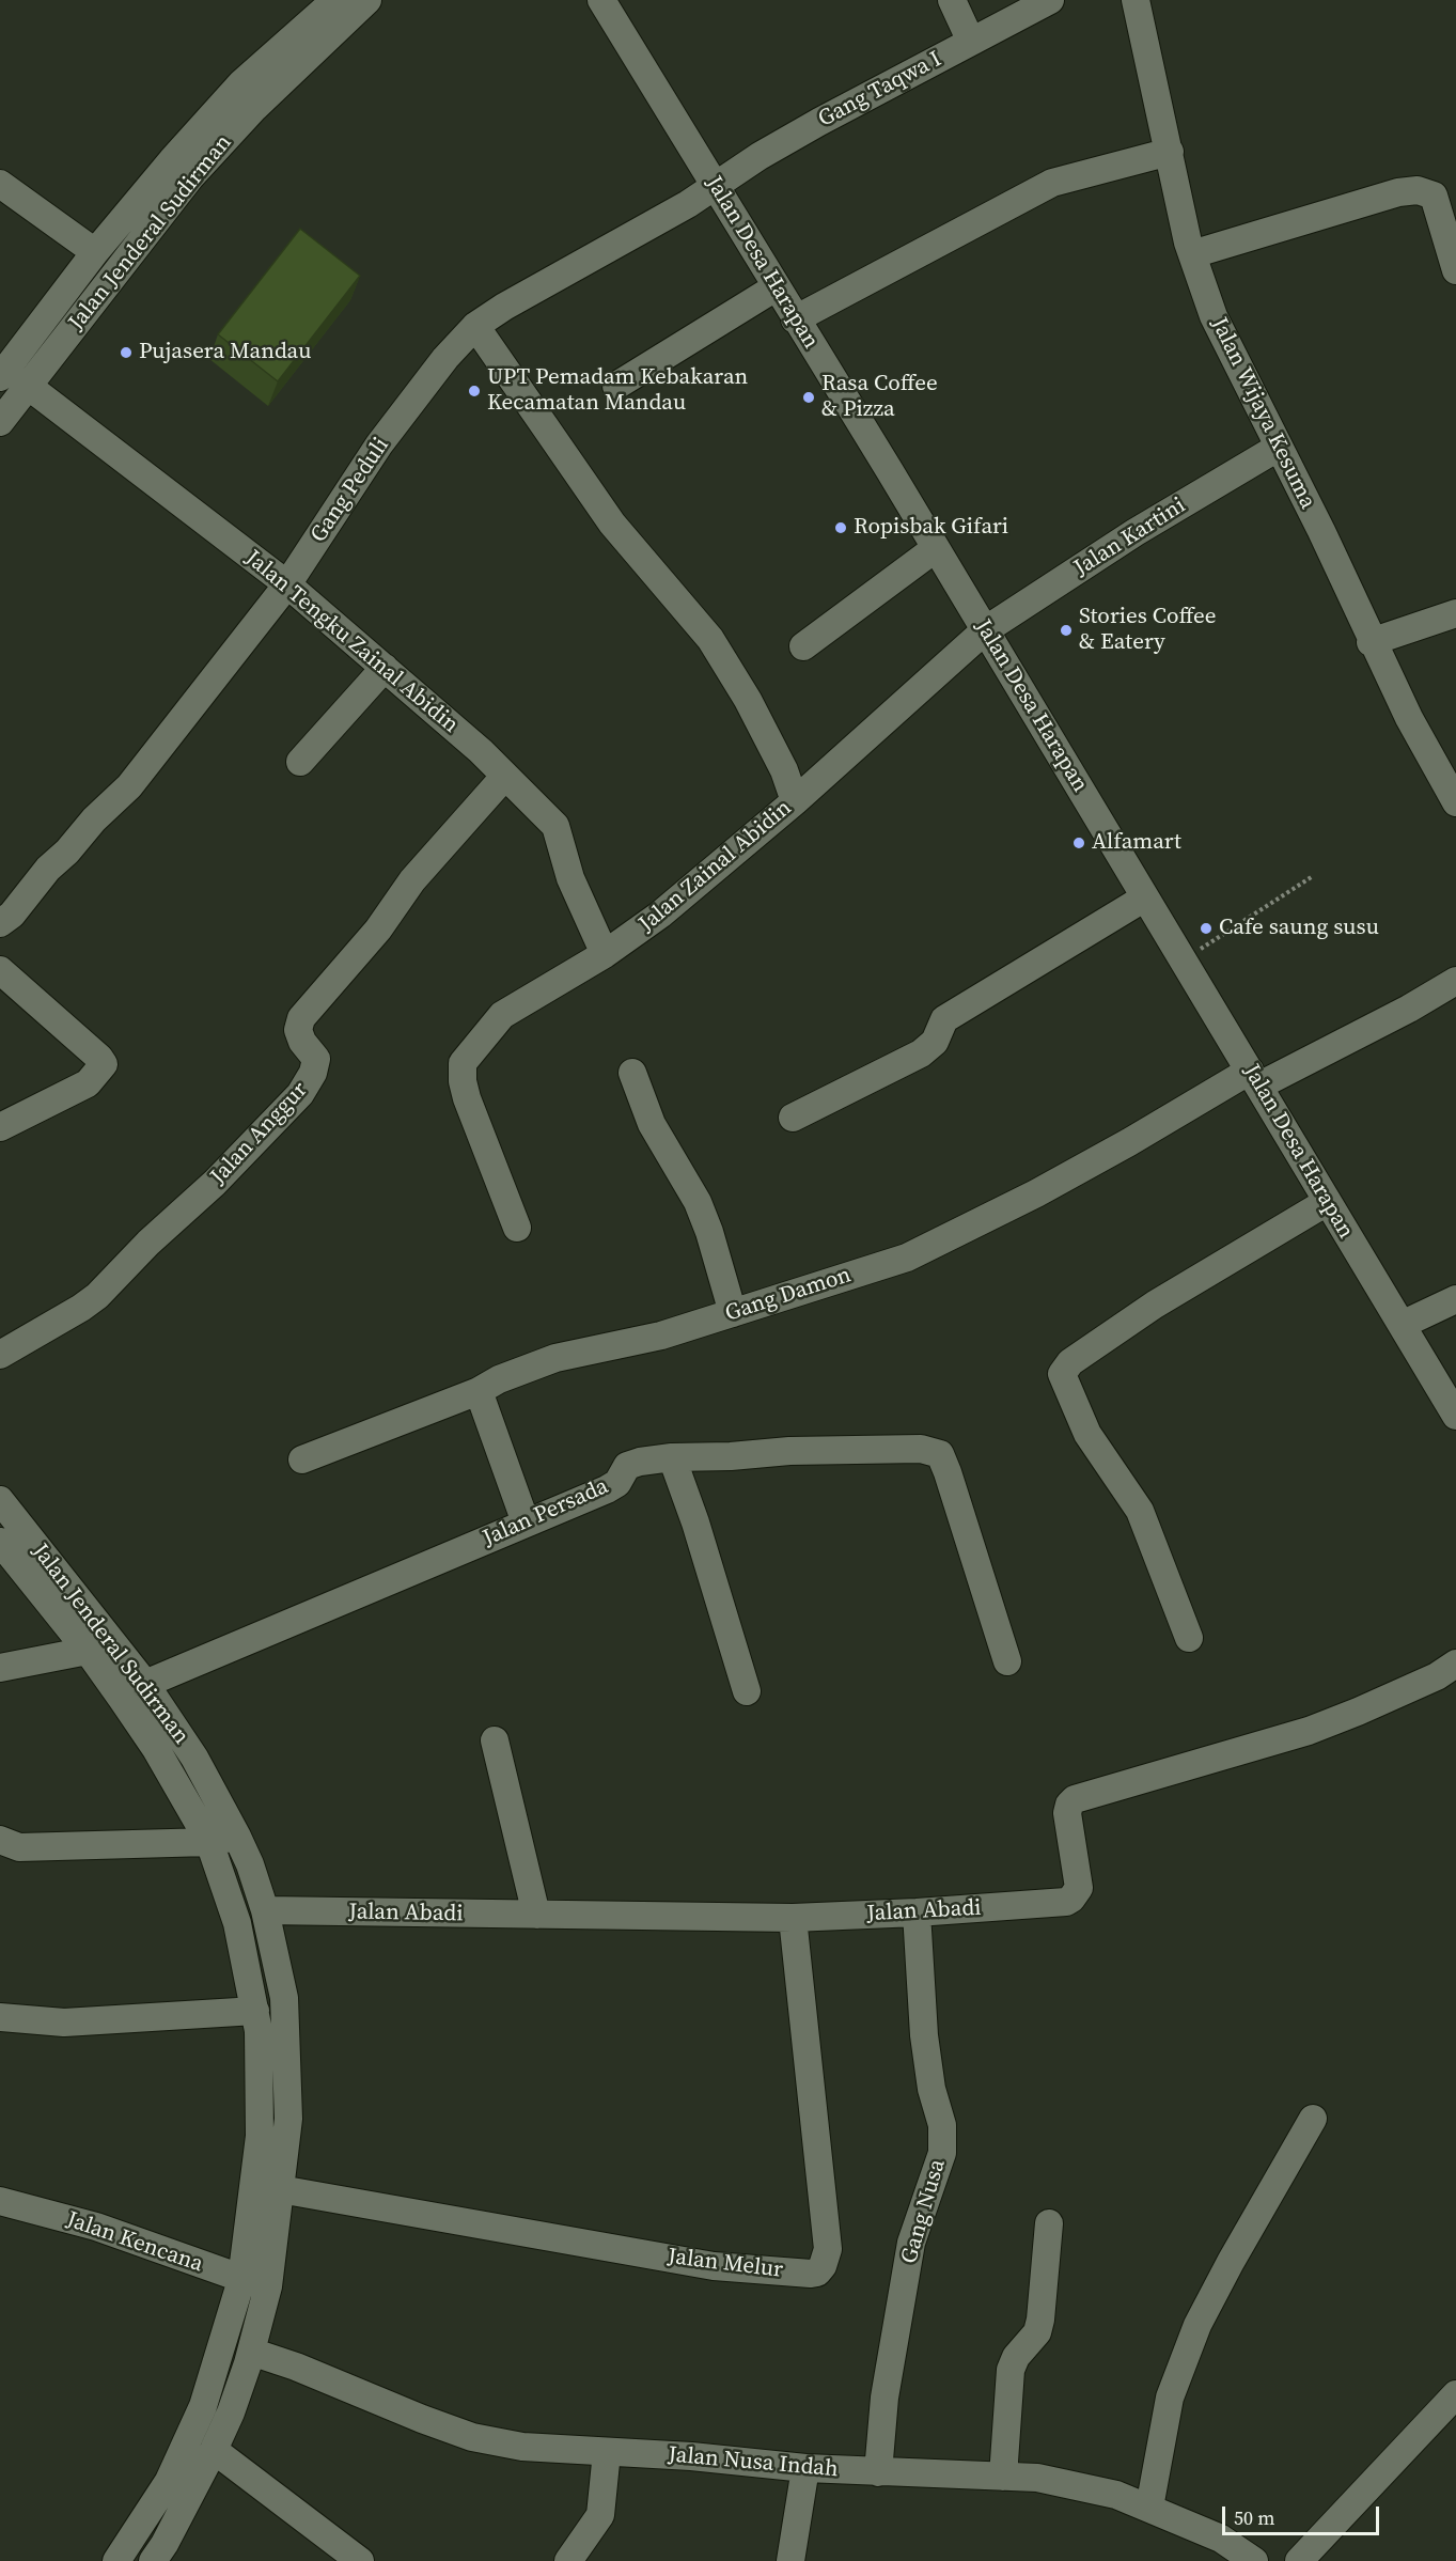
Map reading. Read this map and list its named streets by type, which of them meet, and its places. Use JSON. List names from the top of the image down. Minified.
{"streets":{"street":["Gang Taqwa I","Jalan Jenderal Sudirman","Jalan Desa Harapan","Jalan Wijaya Kesuma","Gang Peduli","Jalan Kartini","Jalan Tengku Zainal Abidin","Jalan Zainal Abidin","Jalan Anggur","Gang Damon","Jalan Persada","Jalan Abadi","Gang Nusa","Jalan Kencana","Jalan Melur","Jalan Nusa Indah"]},"crossings":[["Gang Taqwa I","Jalan Desa Harapan"],["Gang Taqwa I","Gang Peduli"],["Jalan Jenderal Sudirman","Jalan Tengku Zainal Abidin"],["Jalan Jenderal Sudirman","Jalan Persada"],["Jalan Jenderal Sudirman","Jalan Abadi"],["Jalan Jenderal Sudirman","Jalan Kencana"],["Jalan Jenderal Sudirman","Jalan Melur"],["Jalan Jenderal Sudirman","Jalan Nusa Indah"],["Jalan Desa Harapan","Gang Peduli"],["Jalan Desa Harapan","Jalan Kartini"],["Jalan Desa Harapan","Jalan Zainal Abidin"],["Jalan Desa Harapan","Gang Damon"],["Jalan Wijaya Kesuma","Jalan Kartini"],["Gang Peduli","Jalan Tengku Zainal Abidin"],["Jalan Kartini","Jalan Zainal Abidin"],["Jalan Tengku Zainal Abidin","Jalan Zainal Abidin"],["Jalan Tengku Zainal Abidin","Jalan Anggur"],["Jalan Abadi","Gang Nusa"],["Jalan Abadi","Jalan Melur"],["Gang Nusa","Jalan Nusa Indah"]],"places":["Pujasera Mandau","UPT Pemadam Kebakaran Kecamatan Mandau","Rasa Coffee & Pizza","Ropisbak Gifari","Stories Coffee & Eatery","Alfamart","Cafe saung susu"],"scale_bar":"50 m"}
